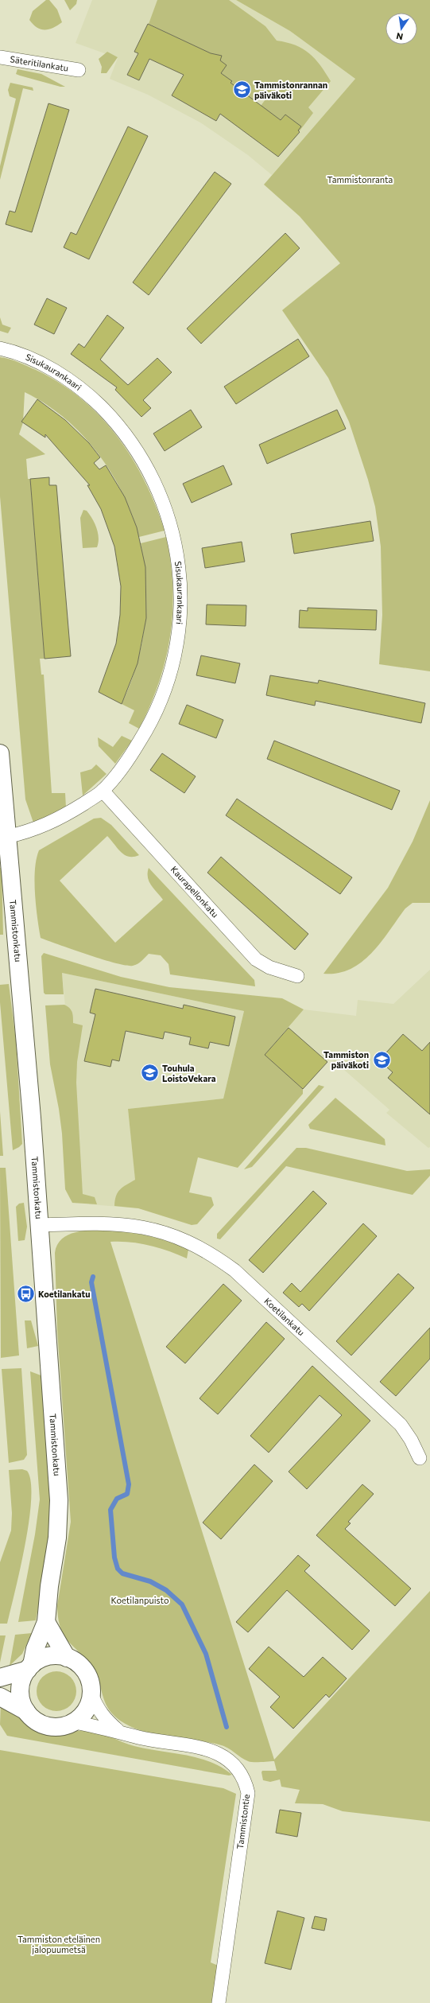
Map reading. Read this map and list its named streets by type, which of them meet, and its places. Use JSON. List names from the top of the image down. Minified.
{"streets":{"street":["Säteritilankatu","Sisukaurankaari","Kaurapellonkatu","Tammistonkatu","Koetilankatu","Tammistontie"]},"crossings":[["Sisukaurankaari","Kaurapellonkatu"],["Sisukaurankaari","Tammistonkatu"],["Tammistonkatu","Koetilankatu"],["Tammistonkatu","Tammistontie"]],"parks":["Tammistonranta","Koetilanpuisto","Tammiston eteläinen jalopuumetsä"],"places":{"school or university":["Tammistonrannan päiväkoti","Tammiston päiväkoti","Touhula LoistoVekara"],"bus stop":["Koetilankatu"]},"north":"bottom"}
